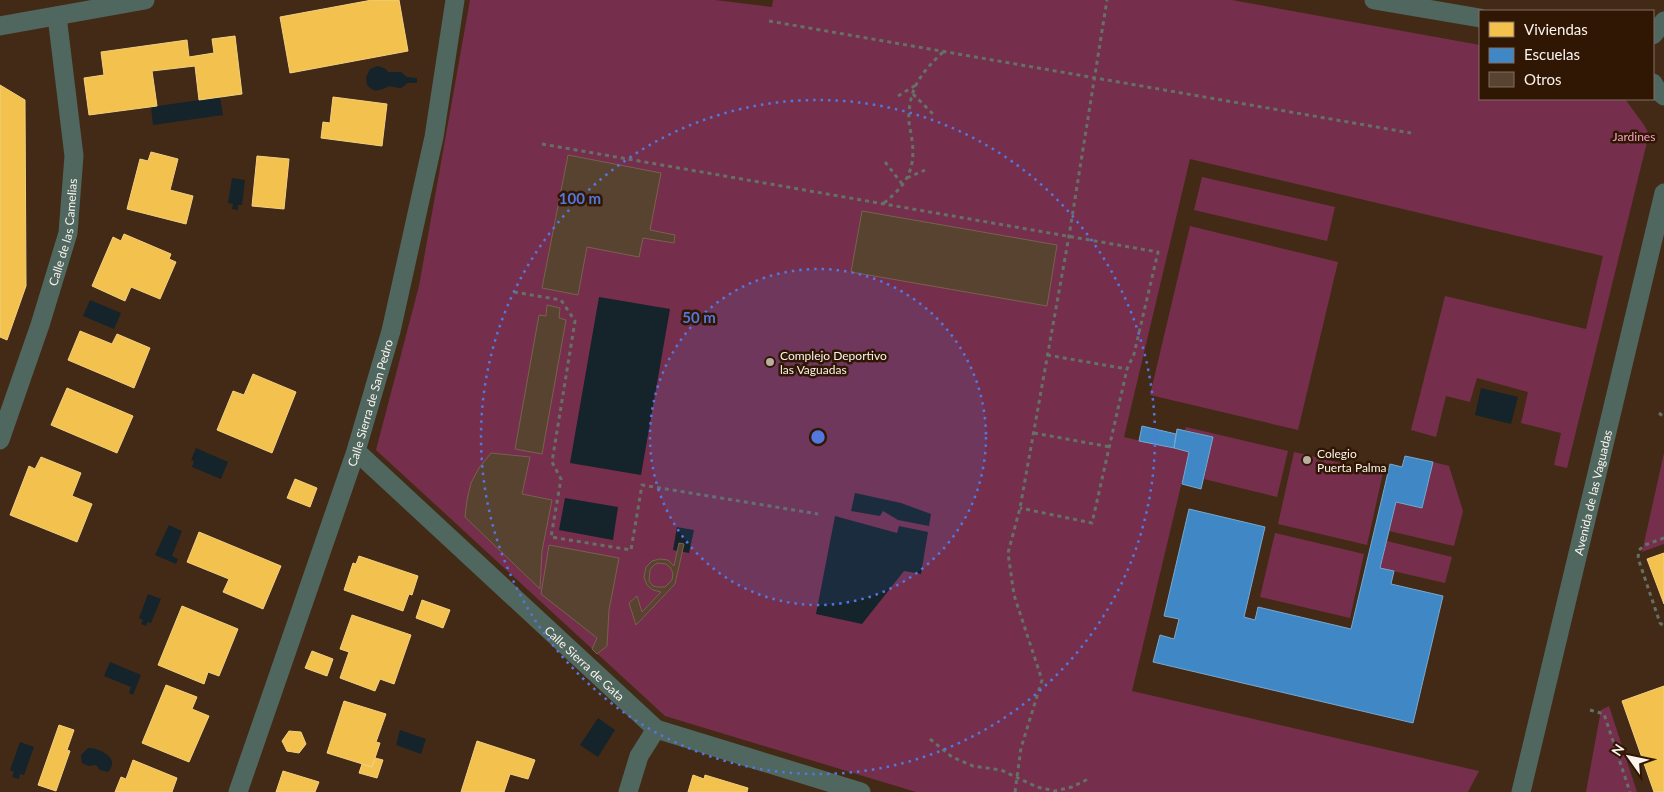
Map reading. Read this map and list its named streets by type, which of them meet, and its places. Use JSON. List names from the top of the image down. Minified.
{"streets":{"street":["Calle de las Camelias","Calle Sierra de San Pedro","Avenida de las Vaguadas","Calle Sierra de Gata"]},"crossings":[["Calle Sierra de San Pedro","Calle Sierra de Gata"]],"parks":["Jardines"],"places":["Complejo Deportivo las Vaguadas","Colegio Puerta Palma"],"legend":["Viviendas","Escuelas","Otros"],"north":"top left","rings":["100 m","50 m"]}
